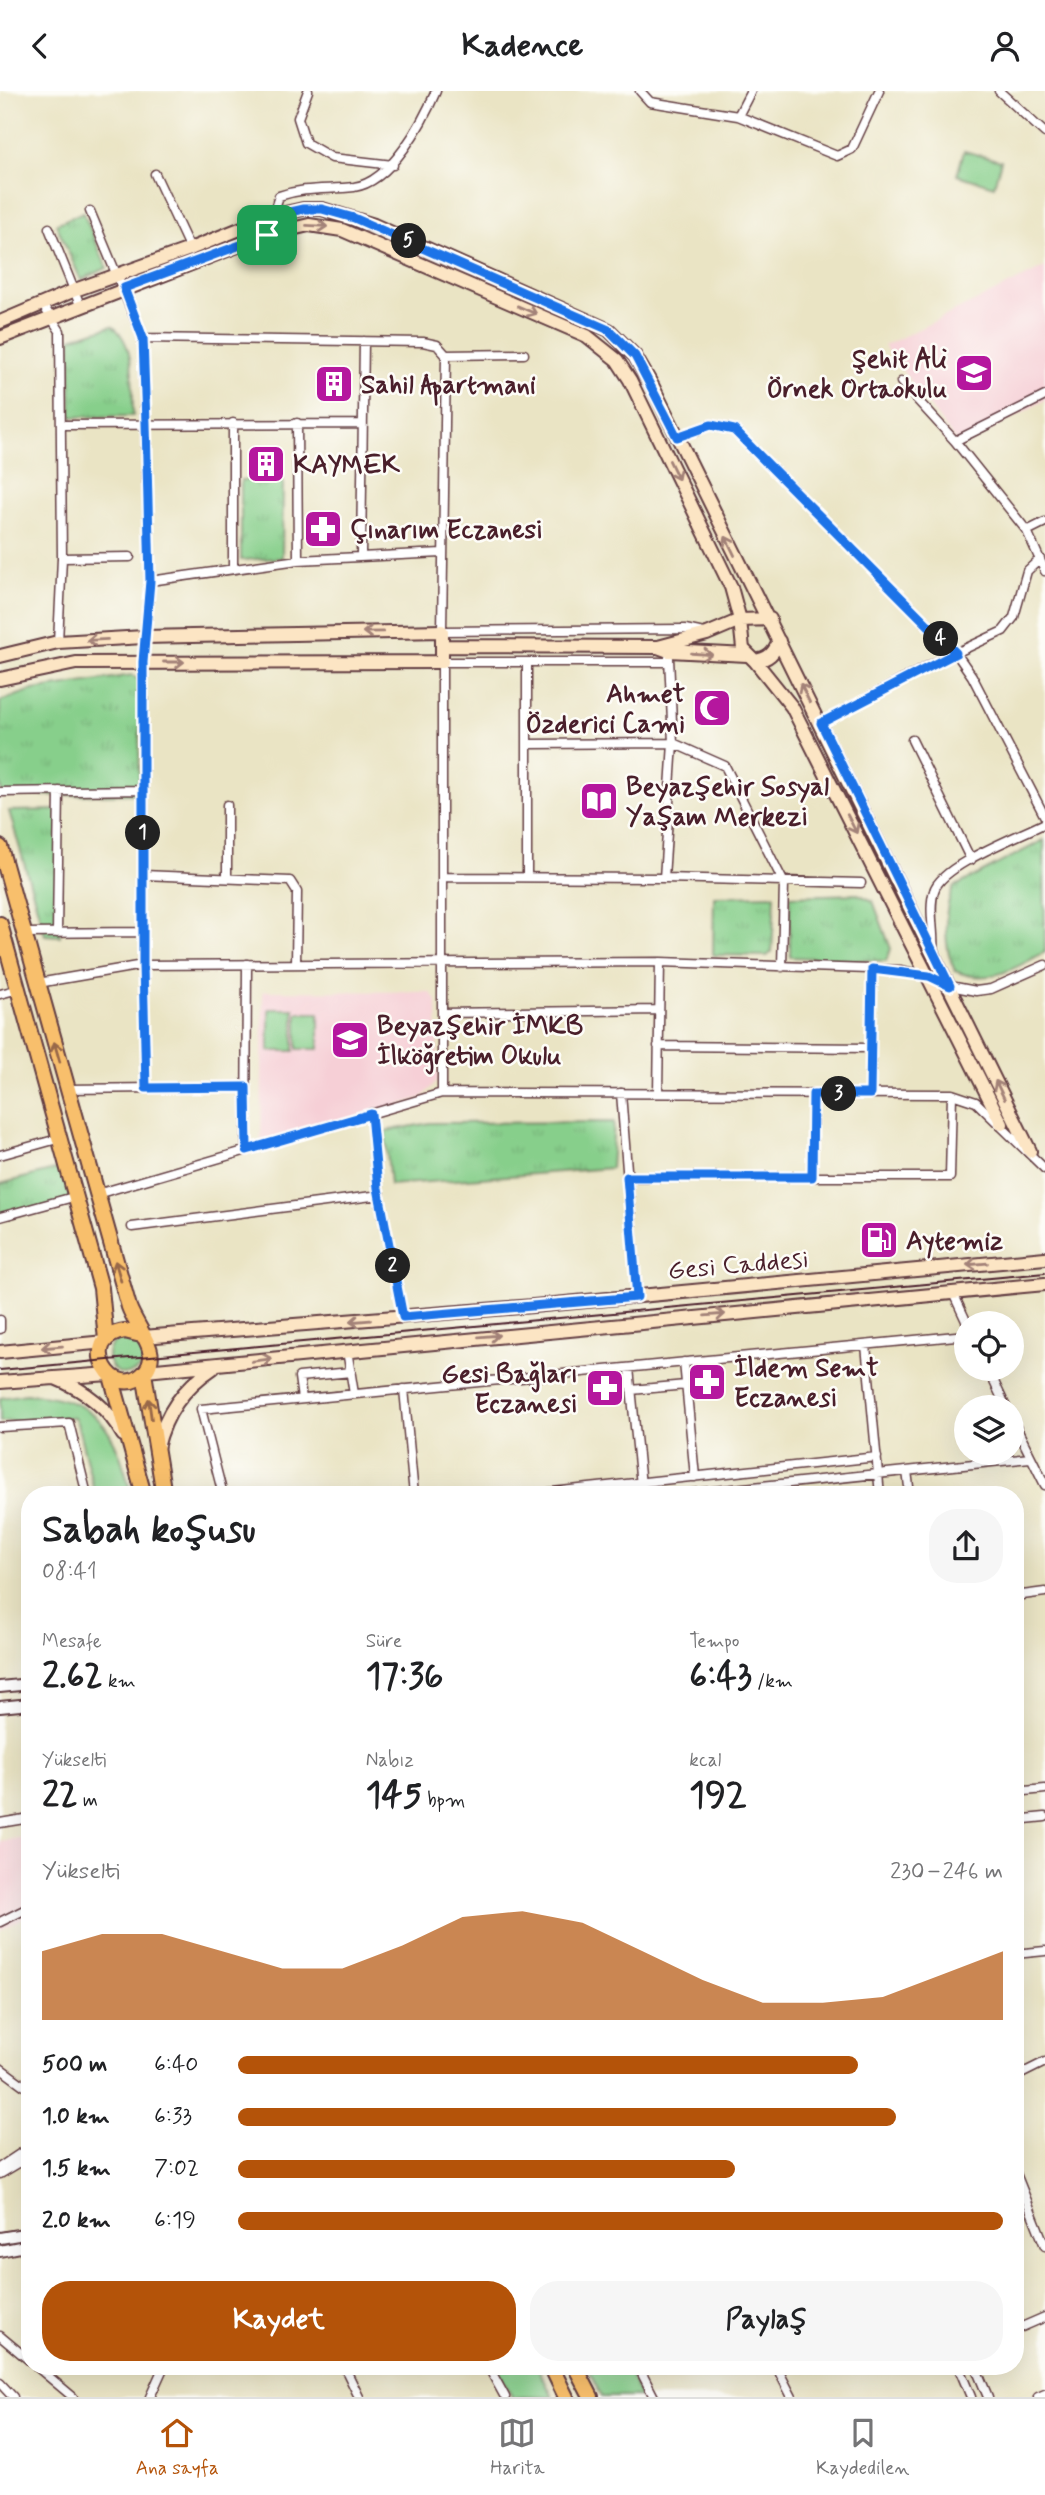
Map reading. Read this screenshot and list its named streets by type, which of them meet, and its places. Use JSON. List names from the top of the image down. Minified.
{"streets":{"main road":["Gesi Caddesi"]},"places":{"school or university":["Şehit Ali Örnek Ortaokulu","Beyazşehir İMKB İlköğretim Okulu"],"building":["Sahil Apartmani","KAYMEK"],"pharmacy":["Çınarım Eczanesi","İldem Semt Eczanesi","Gesi Bağları Eczanesi"],"mosque":["Ahmet Özderici Cami"],"library":["Beyazşehir Sosyal Yaşam Merkezi"],"fuel station":["Aytemiz"]},"page":{"header":"Kadence","pins":["5","4","1","3","2"],"heading":["Sabah koşusu","08:41"],"stats":[["Mesafe","2.62 km"],["Süre","17:36"],["Tempo","6:43 /km"],["Yükselti","22 m"],["Nabız","145 bpm"],["kcal","192"]],"chart":["Yükselti","230–246 m"],"list":[{"name":"500 m","note":"6:40"},{"name":"1.0 km","note":"6:33"},{"name":"1.5 km","note":"7:02"},{"name":"2.0 km","note":"6:19"}],"buttons":["Kaydet","Paylaş"],"tabs":["Ana sayfa","Harita","Kaydedilen"]}}
